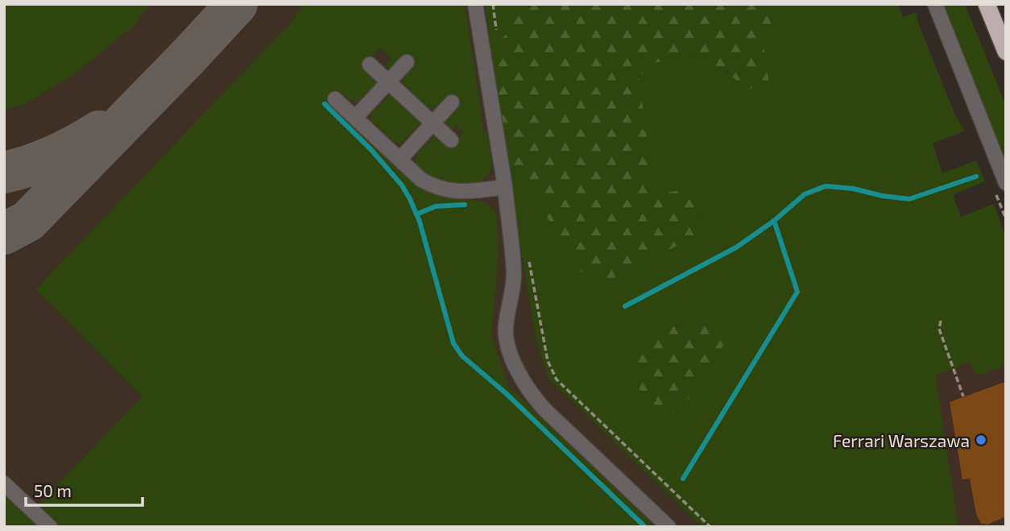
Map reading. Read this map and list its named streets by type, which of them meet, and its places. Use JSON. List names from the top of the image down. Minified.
{"places":["Ferrari Warszawa"],"scale_bar":"50 m"}
